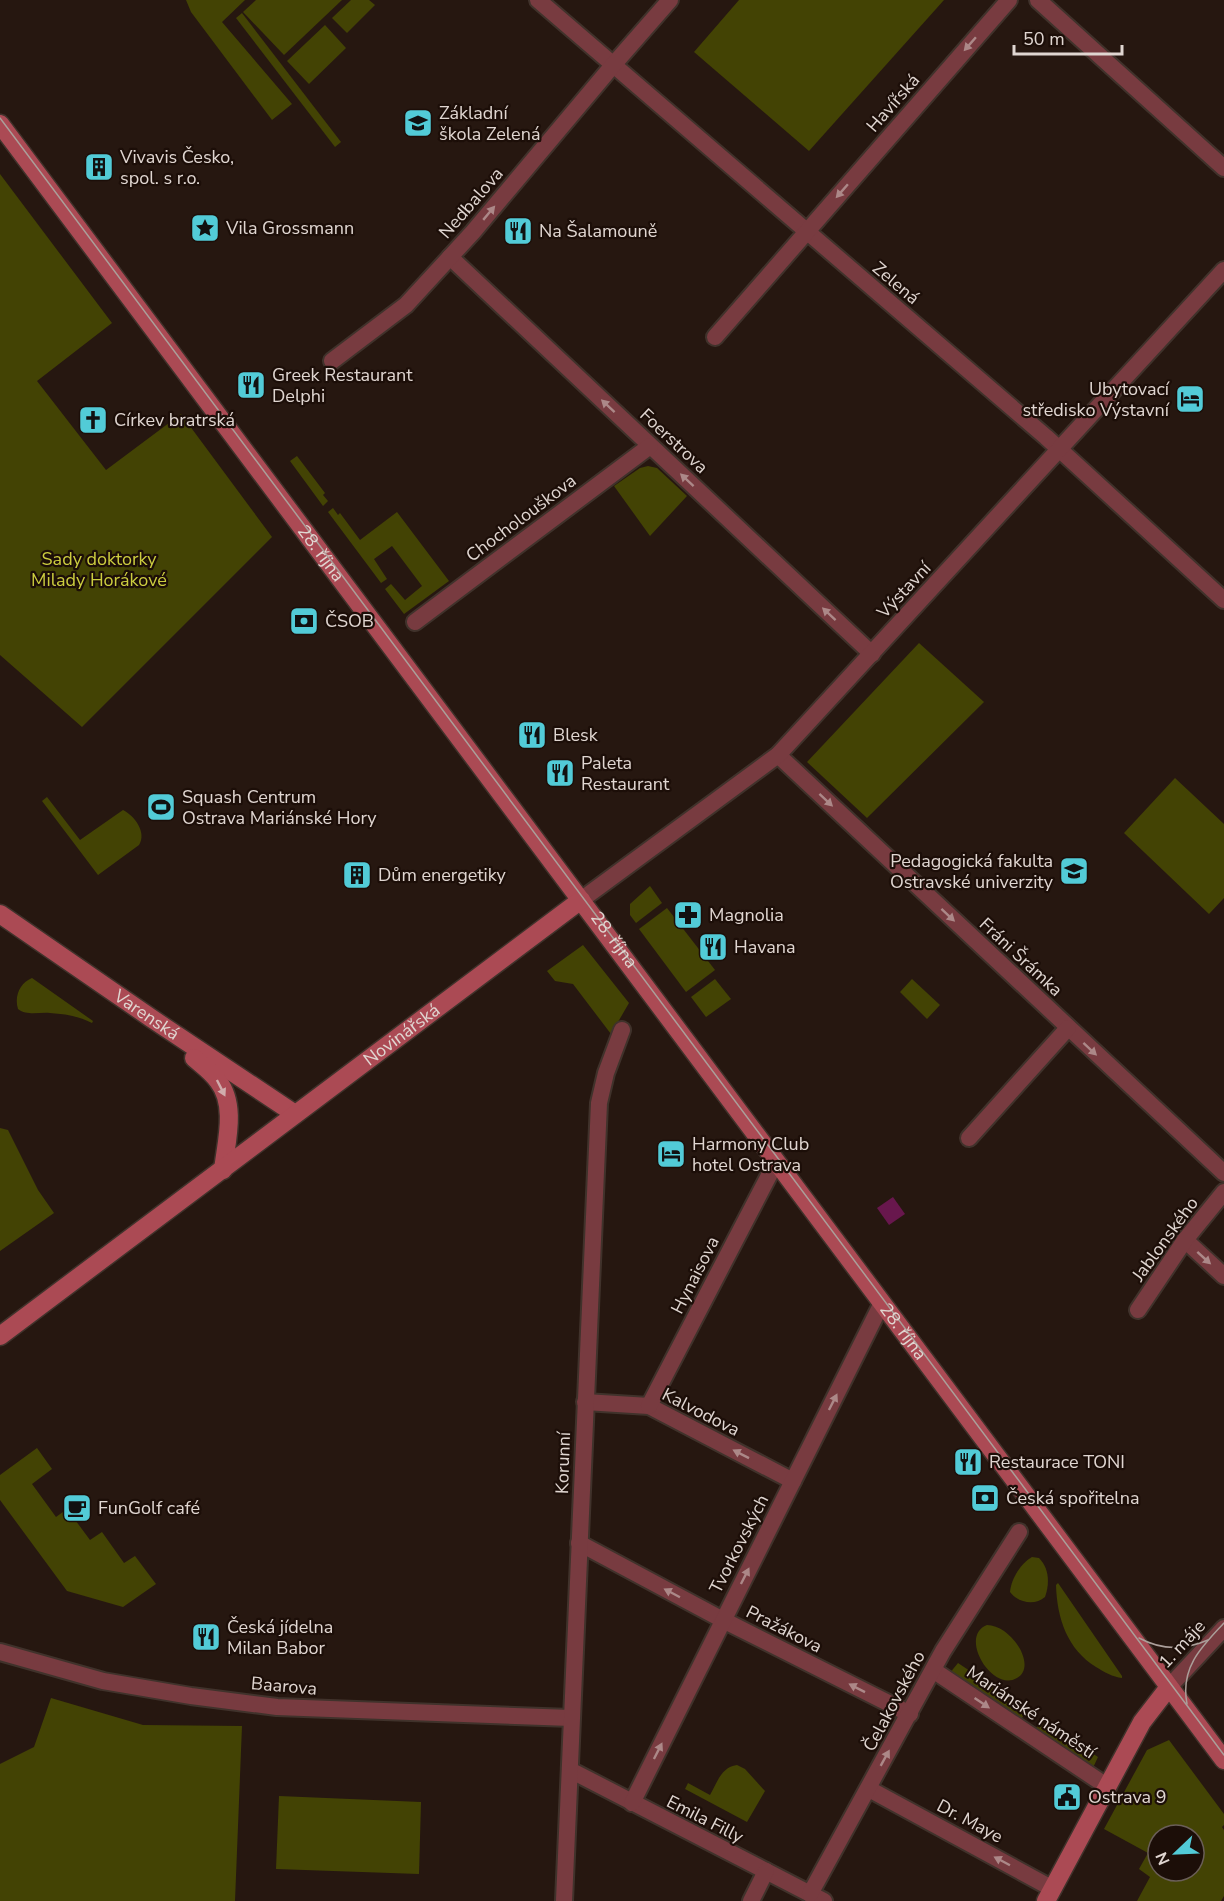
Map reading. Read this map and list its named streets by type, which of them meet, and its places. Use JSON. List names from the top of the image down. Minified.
{"streets":{"main road":["28. října","Varenská","Novinářská"],"street":["Havířská","Nedbalova","Zelená","Foerstrova","Chocholouškova","Výstavní","Fráni Šrámka","Jablonského","Hynaisova","Kalvodova","Korunní","Tvorkovských","Pražákova","1. máje","Baarova","Čelakovského","Mariánské náměstí","Emila Filly","Dr. Maye"]},"crossings":[["Havířská","Zelená"],["Nedbalova","Zelená"],["Nedbalova","Foerstrova"],["Zelená","Výstavní"],["Foerstrova","Chocholouškova"],["Foerstrova","Výstavní"],["28. října","Výstavní"],["28. října","Novinářská"],["28. října","Hynaisova"],["28. října","Tvorkovských"],["28. října","1. máje"],["Výstavní","Fráni Šrámka"],["Výstavní","Novinářská"],["Varenská","Novinářská"],["Hynaisova","Kalvodova"],["Kalvodova","Korunní"],["Kalvodova","Tvorkovských"],["Korunní","Pražákova"],["Korunní","Baarova"],["Korunní","Emila Filly"],["Tvorkovských","Pražákova"],["Tvorkovských","Emila Filly"],["Pražákova","Čelakovského"],["Čelakovského","Mariánské náměstí"],["Čelakovského","Emila Filly"],["Čelakovského","Dr. Maye"]],"one_way":["Havířská","Nedbalova","Foerstrova","Fráni Šrámka","Kalvodova","Tvorkovských","Pražákova","Mariánské náměstí","Dr. Maye"],"parks":["Sady doktorky Milady Horákové"],"places":{"school or university":["Základní škola Zelená","Pedagogická fakulta Ostravské univerzity"],"building":["Vivavis Česko, spol. s r.o.","Dům energetiky"],"place":["Vila Grossmann"],"restaurant":["Na Šalamouně","Greek Restaurant Delphi","Blesk","Paleta Restaurant","Havana","Restaurace TONI","Česká jídelna Milan Babor"],"hotel":["Ubytovací středisko Výstavní","Harmony Club hotel Ostrava"],"church":["Církev bratrská"],"bank":["ČSOB","Česká spořitelna"],"sports":["Squash Centrum Ostrava Mariánské Hory"],"pharmacy":["Magnolia"],"cafe":["FunGolf café"],"public building":["Ostrava 9"]},"scale_bar":"50 m","north":"bottom left"}
